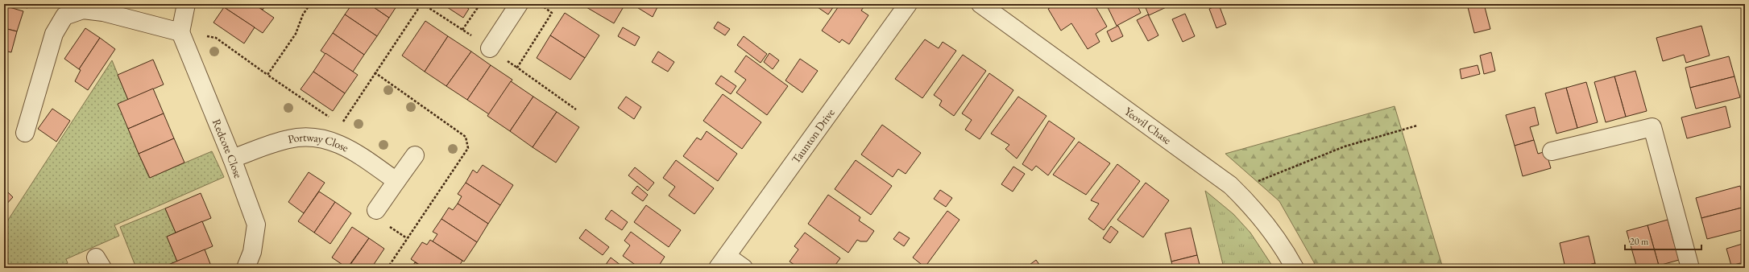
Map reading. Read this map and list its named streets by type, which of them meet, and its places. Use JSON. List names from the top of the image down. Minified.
{"streets":{"street":["Yeovil Chase","Taunton Drive","Portway Close","Redcote Close"]},"crossings":[["Portway Close","Redcote Close"]],"scale_bar":"20 m"}
